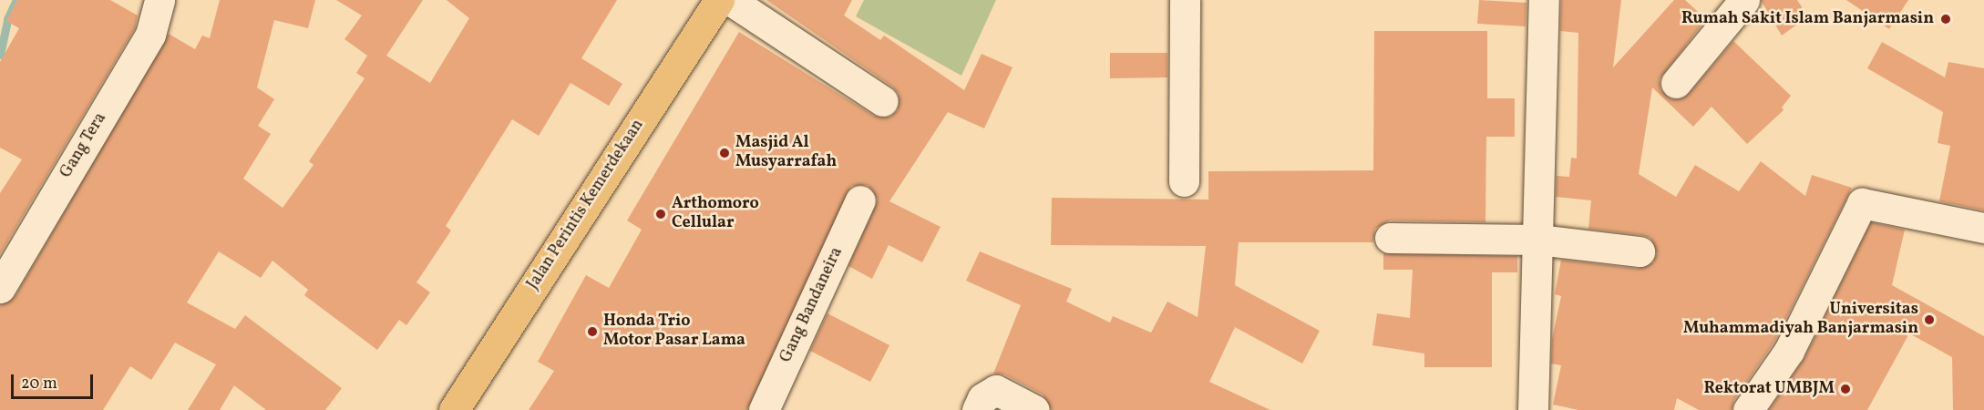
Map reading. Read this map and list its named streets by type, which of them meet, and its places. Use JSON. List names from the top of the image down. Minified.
{"streets":{"main road":["Jalan Perintis Kemerdekaan"],"street":["Gang Tera","Gang Bandaneira"]},"places":["Rumah Sakit Islam Banjarmasin","Masjid Al Musyarrafah","Arthomoro Cellular","Universitas Muhammadiyah Banjarmasin","Honda Trio Motor Pasar Lama","Rektorat UMBJM"],"scale_bar":"20 m"}
